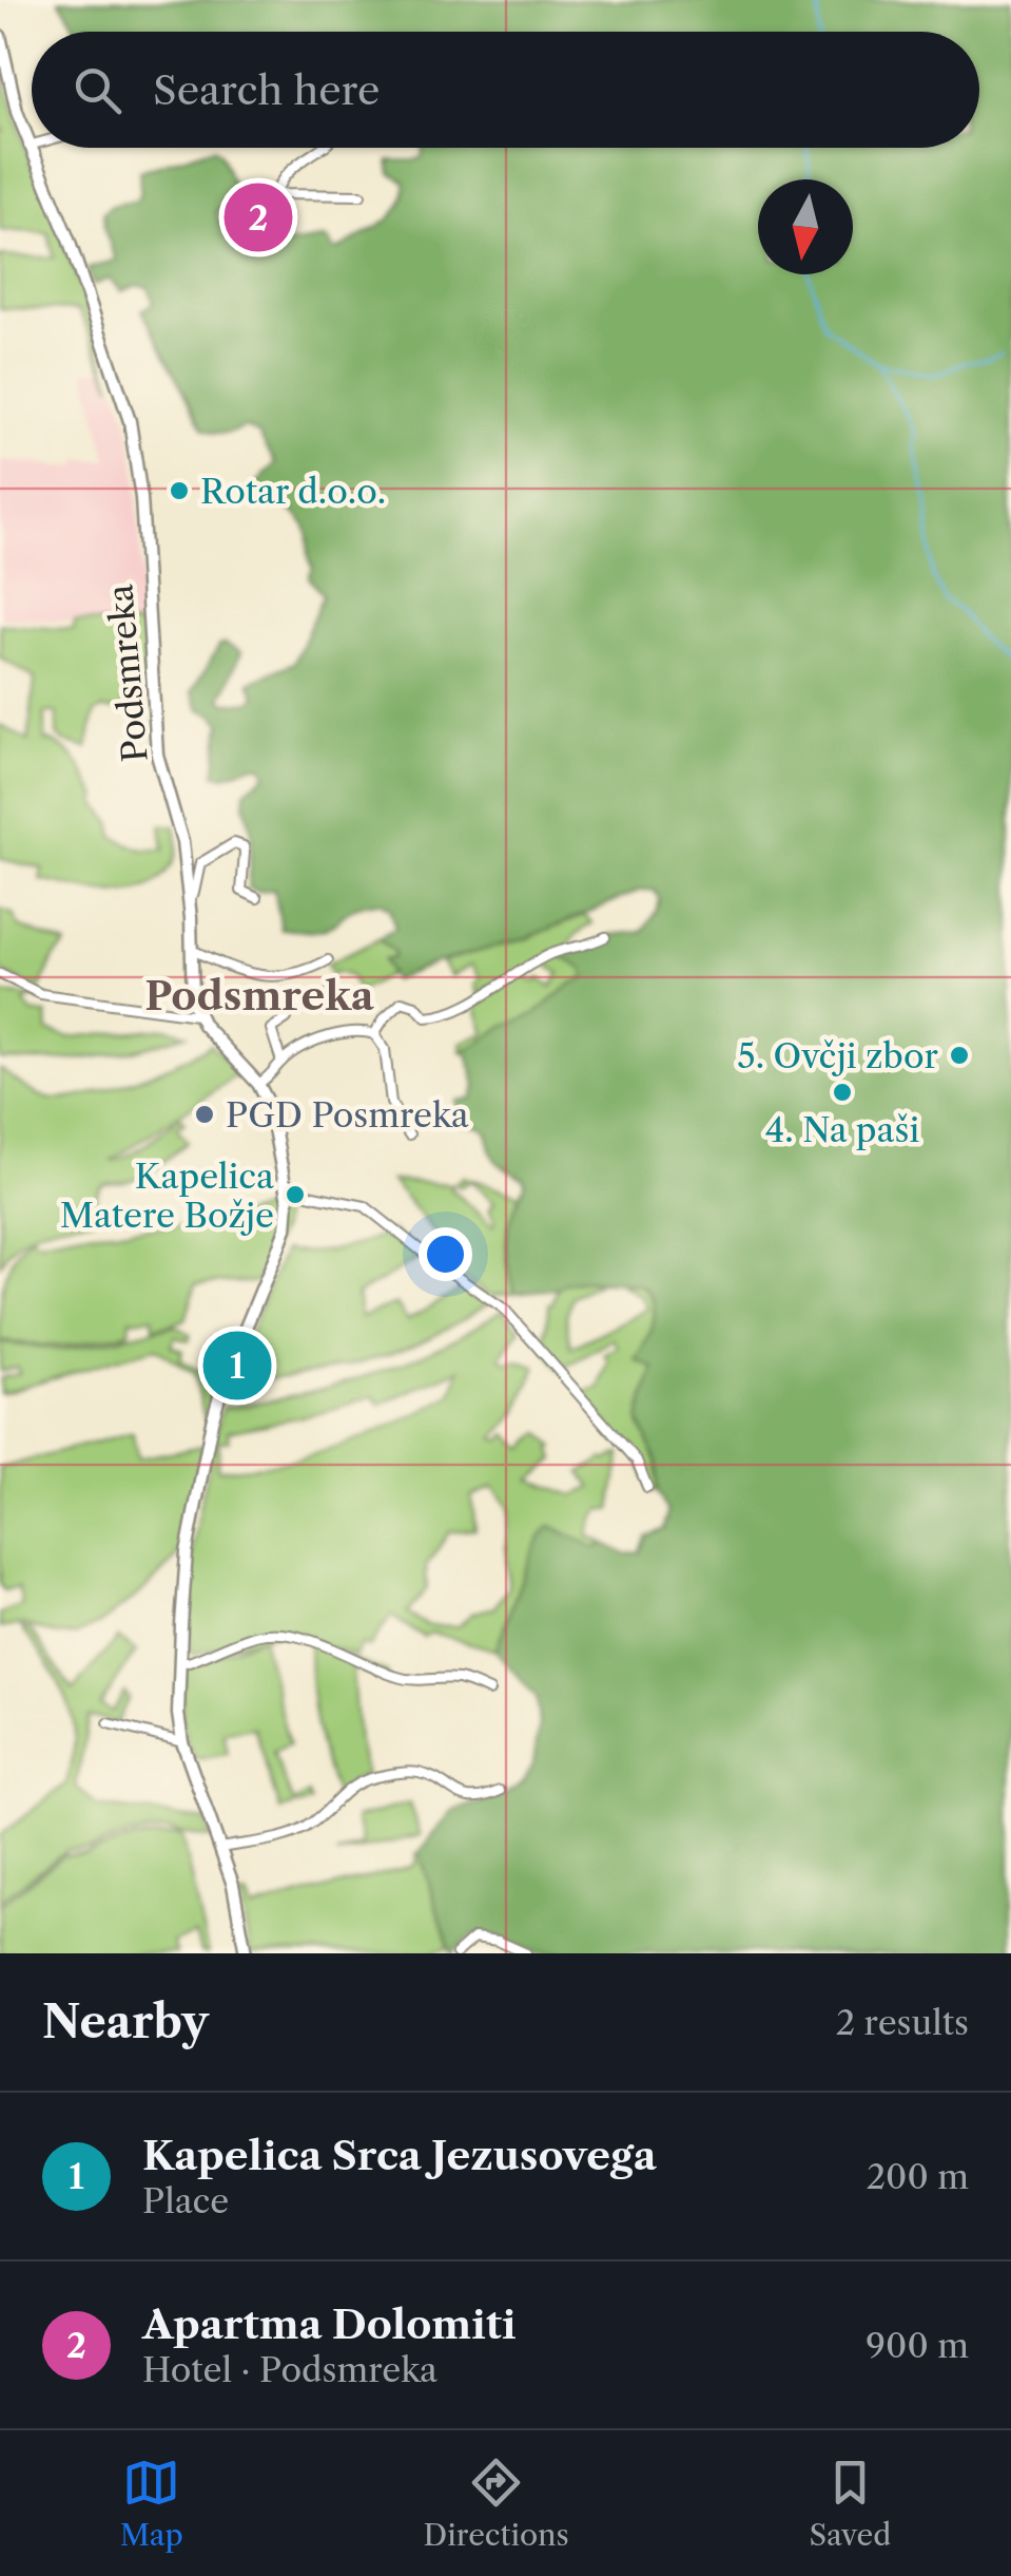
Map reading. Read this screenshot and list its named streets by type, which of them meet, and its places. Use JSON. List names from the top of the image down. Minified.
{"streets":{"street":["Podsmreka"]},"districts":["Podsmreka"],"places":["Rotar d.o.o.","5. Ovčji zbor","4. Na paši","PGD Posmreka","Kapelica Matere Božje"],"north":"bottom","page":{"search":"Search here","pins":["2","1"],"heading":["Nearby","2 results"],"list":[{"mark":"1","name":"Kapelica Srca Jezusovega","note":"Place","value":"200 m"},{"mark":"2","name":"Apartma Dolomiti","note":"Hotel · Podsmreka","value":"900 m"}],"nav":["Map","Directions","Saved"]}}
